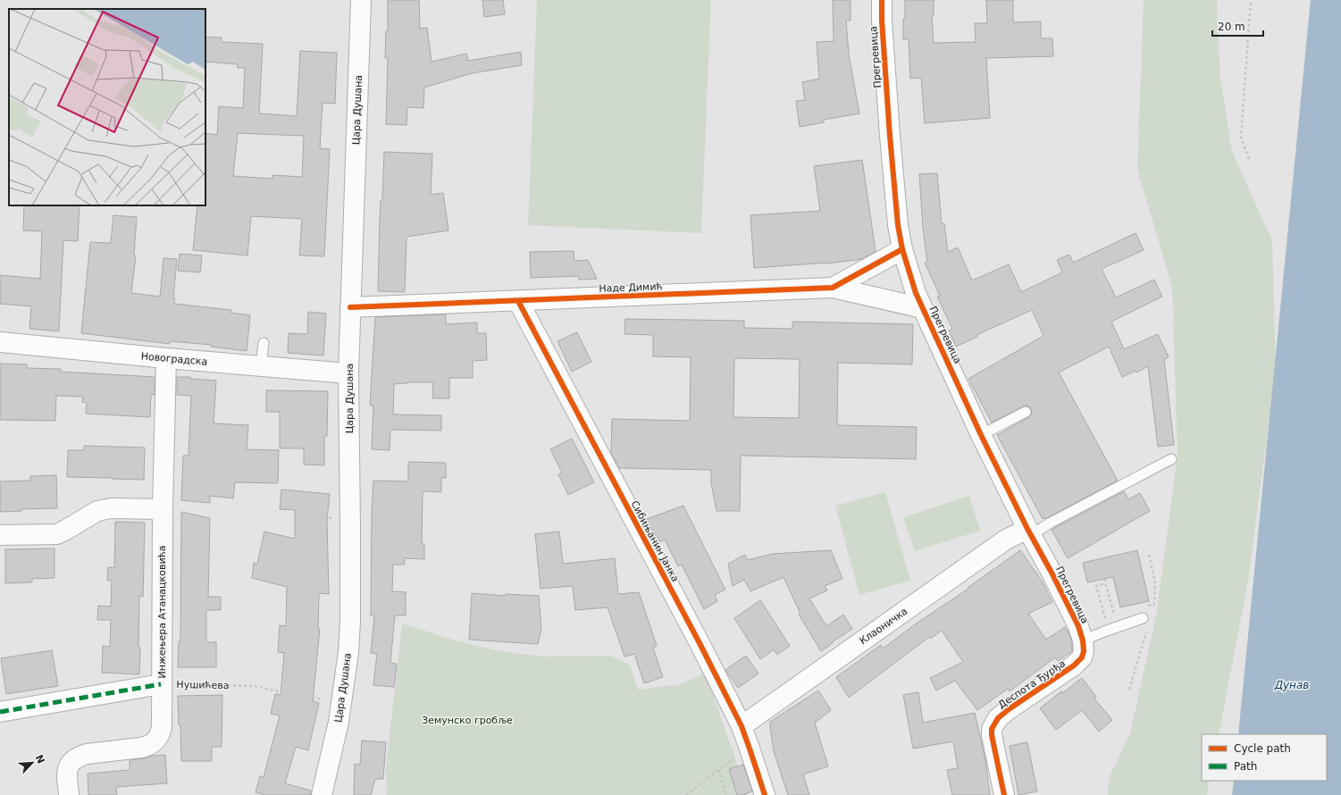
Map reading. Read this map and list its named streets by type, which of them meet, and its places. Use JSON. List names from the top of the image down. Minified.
{"streets":{"street":["Прегревица","Цара Душана","Наде Димић","Новоградска","Сибињанин Јанка","Инжењера Атанацковића","Клаоничка","Деспота Ђурђа"],"path":["Нушићева"]},"crossings":[["Прегревица","Наде Димић"],["Прегревица","Клаоничка"],["Прегревица","Деспота Ђурђа"],["Цара Душана","Наде Димић"],["Цара Душана","Новоградска"],["Цара Душана","Нушићева"],["Наде Димић","Сибињанин Јанка"],["Новоградска","Инжењера Атанацковића"],["Сибињанин Јанка","Клаоничка"],["Инжењера Атанацковића","Нушићева"]],"water":["Дунав"],"parks":["Земунско гробље"],"legend":["Cycle path","Path"],"scale_bar":"20 m","north":"top right"}
